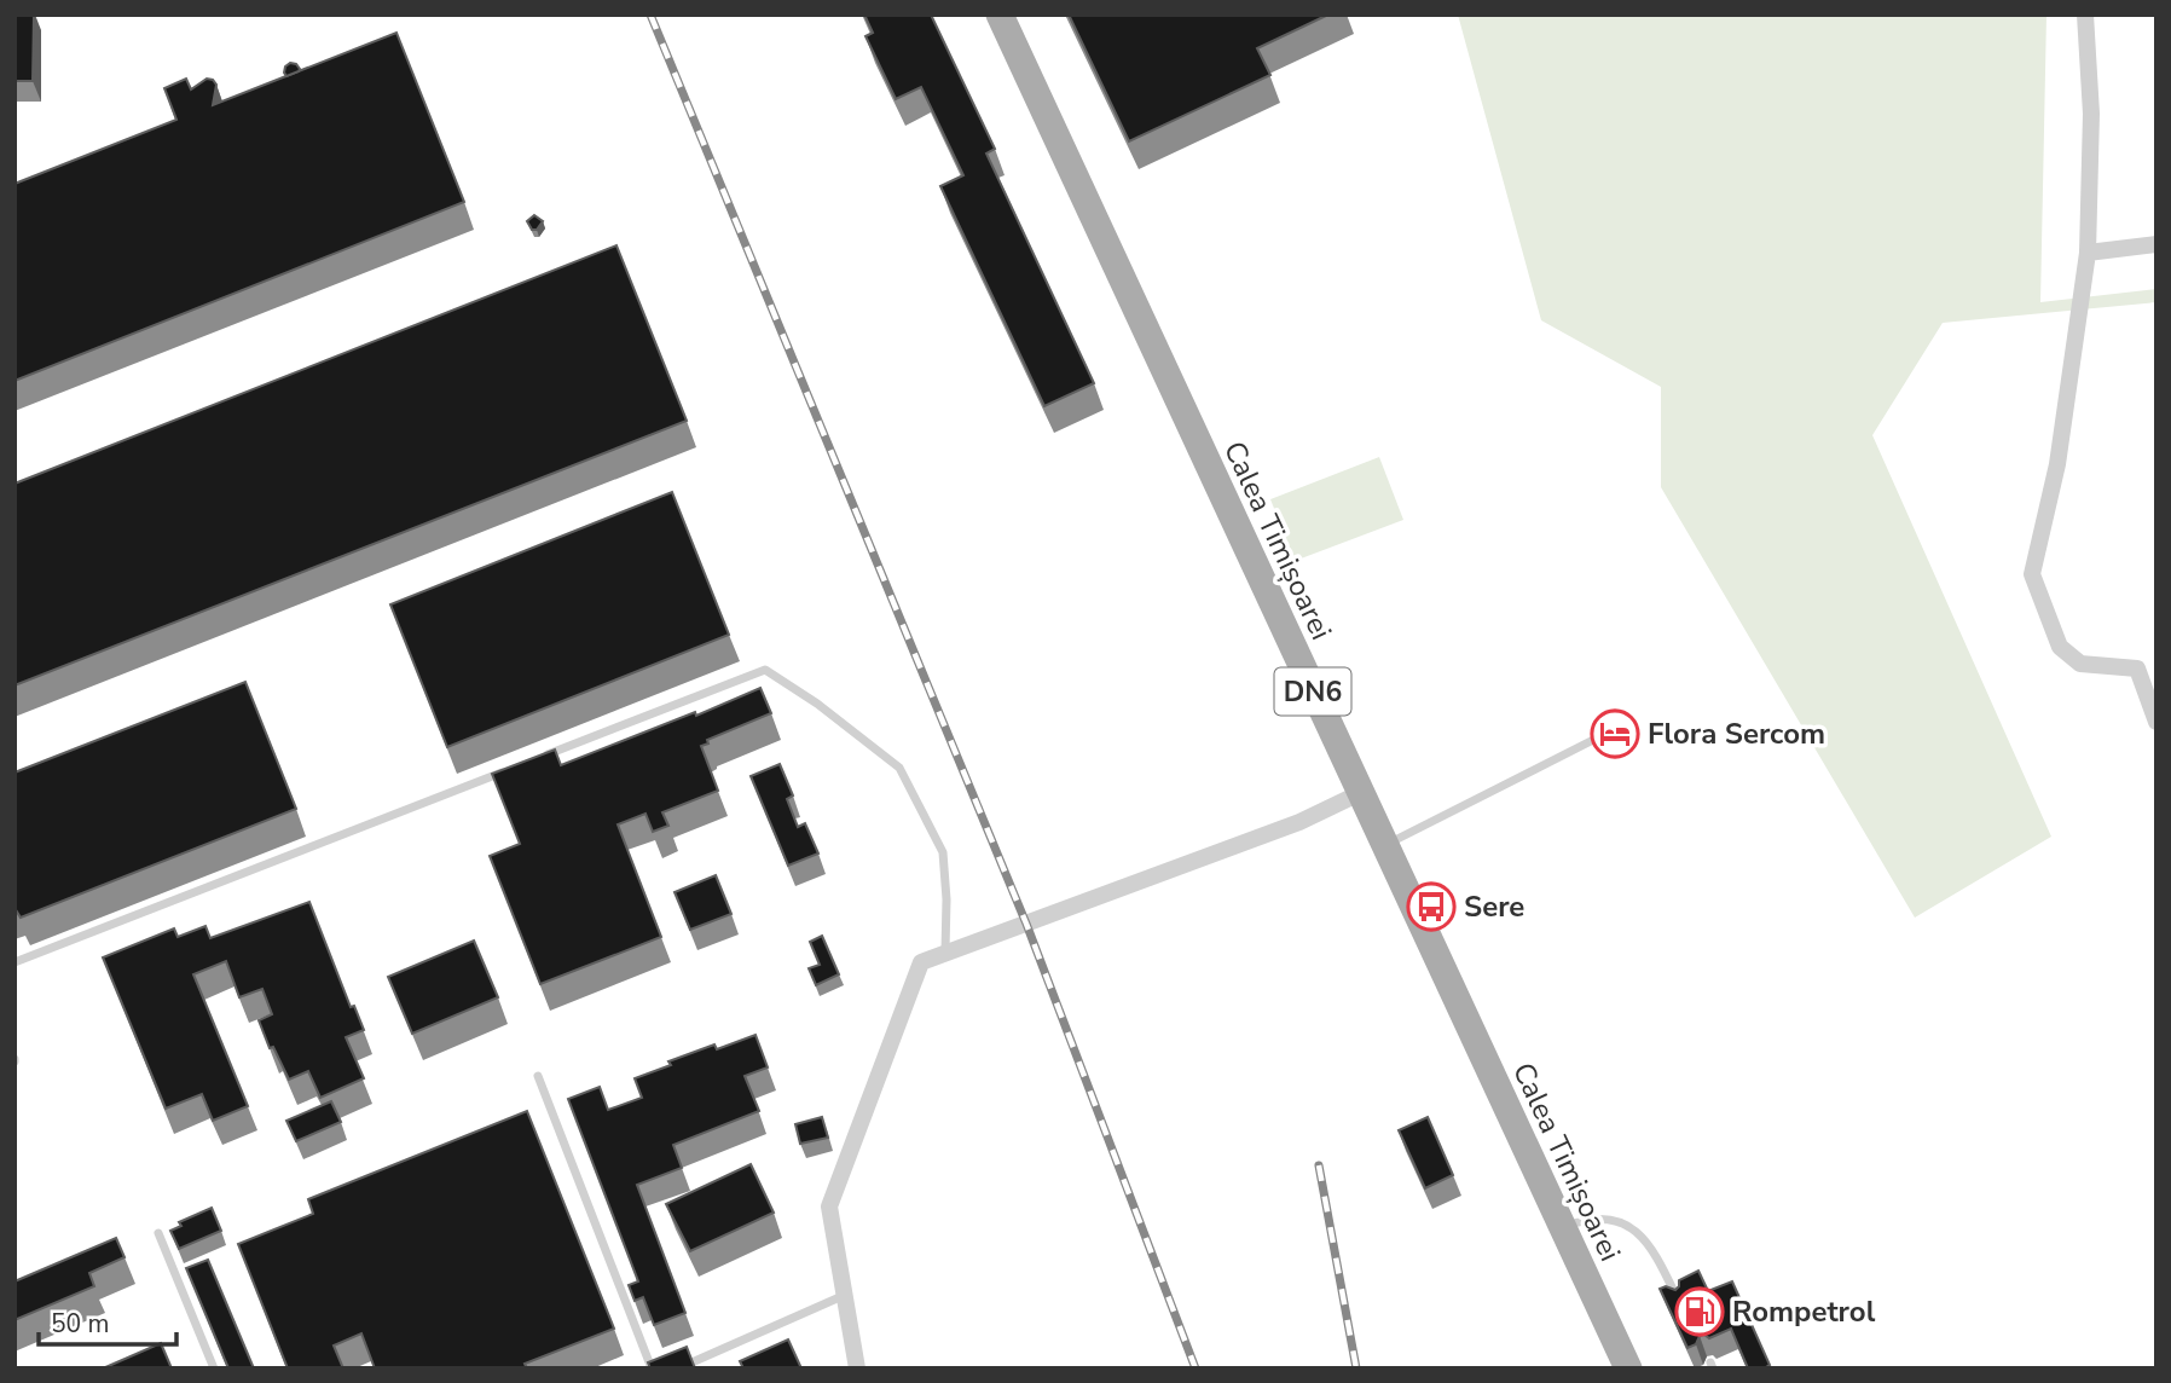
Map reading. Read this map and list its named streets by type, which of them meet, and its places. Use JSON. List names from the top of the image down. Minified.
{"streets":{"main road":["Calea Timișoarei","DN6"]},"places":{"hotel":["Flora Sercom"],"bus stop":["Sere"],"fuel station":["Rompetrol"]},"scale_bar":"50 m"}
